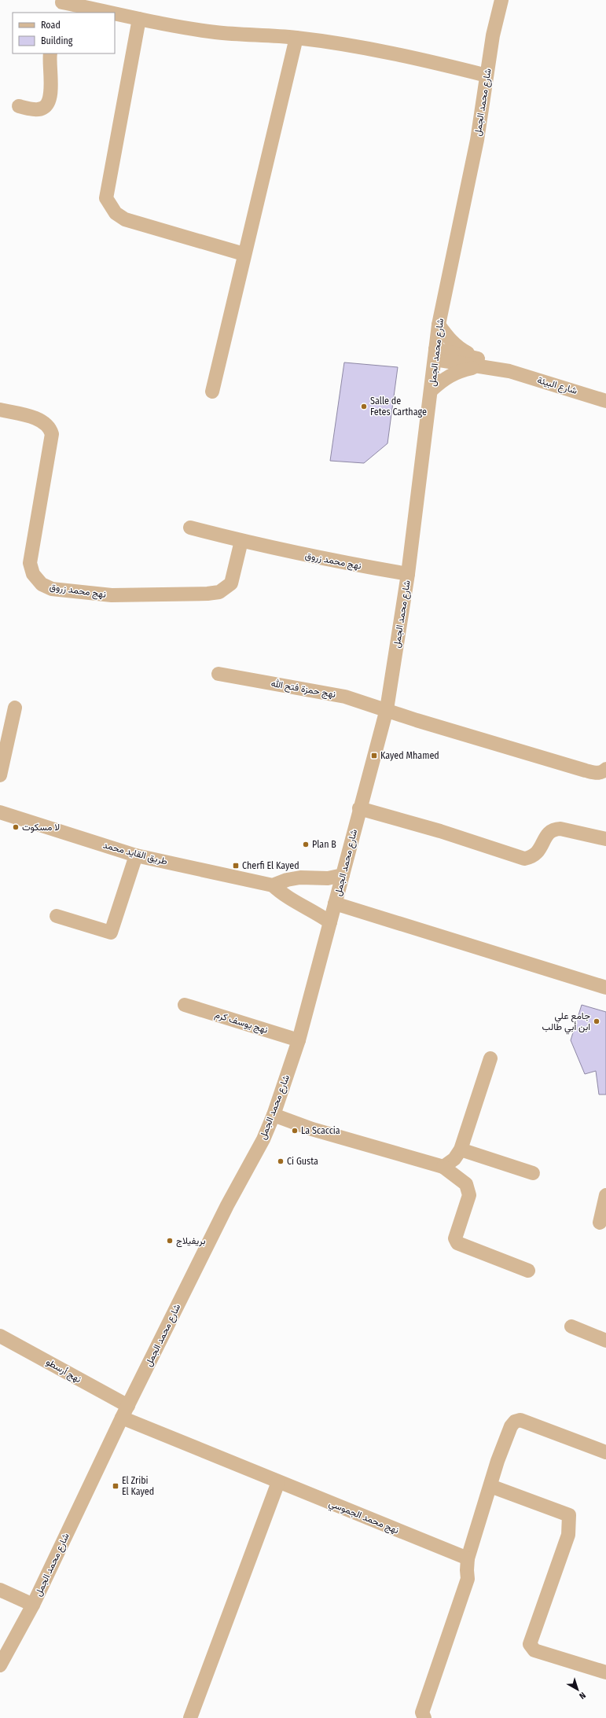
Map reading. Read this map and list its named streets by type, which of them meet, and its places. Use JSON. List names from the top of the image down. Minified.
{"streets":{"street":["شارع محمد الجمل","شارع البيئة","نهج محمد زروق","نهج حمزة فتح الله","طريق القايد محمد","نهج يوسف كرم","نهج أرسطو","نهج محمد الجموسي"]},"crossings":[["شارع محمد الجمل","شارع البيئة"],["شارع محمد الجمل","نهج محمد زروق"],["شارع محمد الجمل","نهج حمزة فتح الله"],["شارع محمد الجمل","طريق القايد محمد"],["شارع محمد الجمل","نهج يوسف كرم"],["شارع محمد الجمل","نهج أرسطو"],["شارع محمد الجمل","نهج محمد الجموسي"],["نهج أرسطو","نهج محمد الجموسي"]],"places":{"other":["Salle de Fetes Carthage","لا مسكوت","Plan B","جامع علي ابن أبي طالب","La Scaccia","Ci Gusta","بريفيلاج"],"transit":["Kayed Mhamed","Cherfi El Kayed","El Zribi El Kayed"]},"legend":["Road","Building"],"north":"bottom right"}
